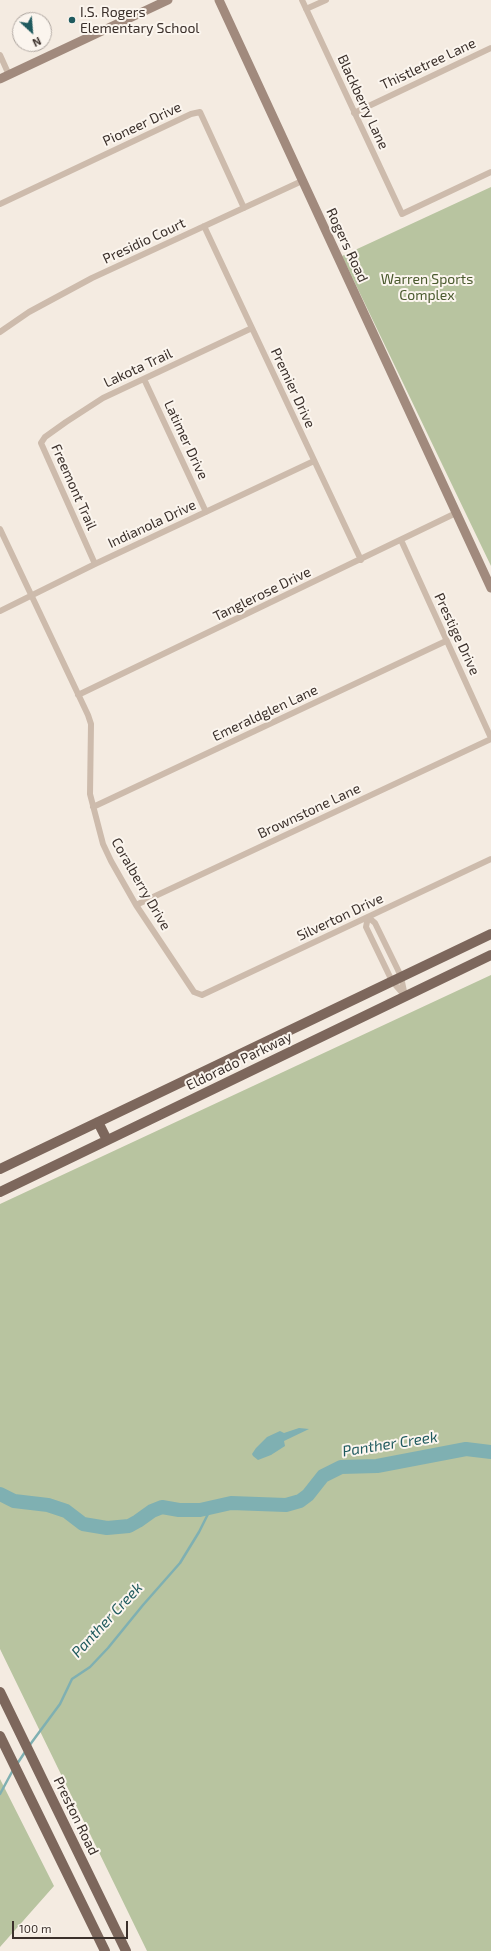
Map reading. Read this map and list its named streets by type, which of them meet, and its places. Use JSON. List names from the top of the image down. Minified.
{"streets":{"main road":["Eldorado Parkway","Preston Road"],"street":["Thistletree Lane","Blackberry Lane","Pioneer Drive","Presidio Court","Rogers Road","Lakota Trail","Premier Drive","Latimer Drive","Freemont Trail","Indianola Drive","Tanglerose Drive","Prestige Drive","Emeraldglen Lane","Brownstone Lane","Coralberry Drive","Silverton Drive"]},"crossings":[["Thistletree Lane","Blackberry Lane"],["Pioneer Drive","Presidio Court"],["Presidio Court","Rogers Road"],["Presidio Court","Premier Drive"],["Rogers Road","Tanglerose Drive"],["Lakota Trail","Premier Drive"],["Lakota Trail","Latimer Drive"],["Lakota Trail","Freemont Trail"],["Premier Drive","Indianola Drive"],["Premier Drive","Tanglerose Drive"],["Latimer Drive","Indianola Drive"],["Freemont Trail","Indianola Drive"],["Indianola Drive","Coralberry Drive"],["Tanglerose Drive","Prestige Drive"],["Tanglerose Drive","Coralberry Drive"],["Prestige Drive","Emeraldglen Lane"],["Prestige Drive","Brownstone Lane"],["Emeraldglen Lane","Coralberry Drive"],["Brownstone Lane","Coralberry Drive"],["Coralberry Drive","Silverton Drive"]],"water":["Panther Creek"],"parks":["Warren Sports Complex"],"places":["I.S. Rogers Elementary School"],"scale_bar":"100 m","north":"bottom right"}
